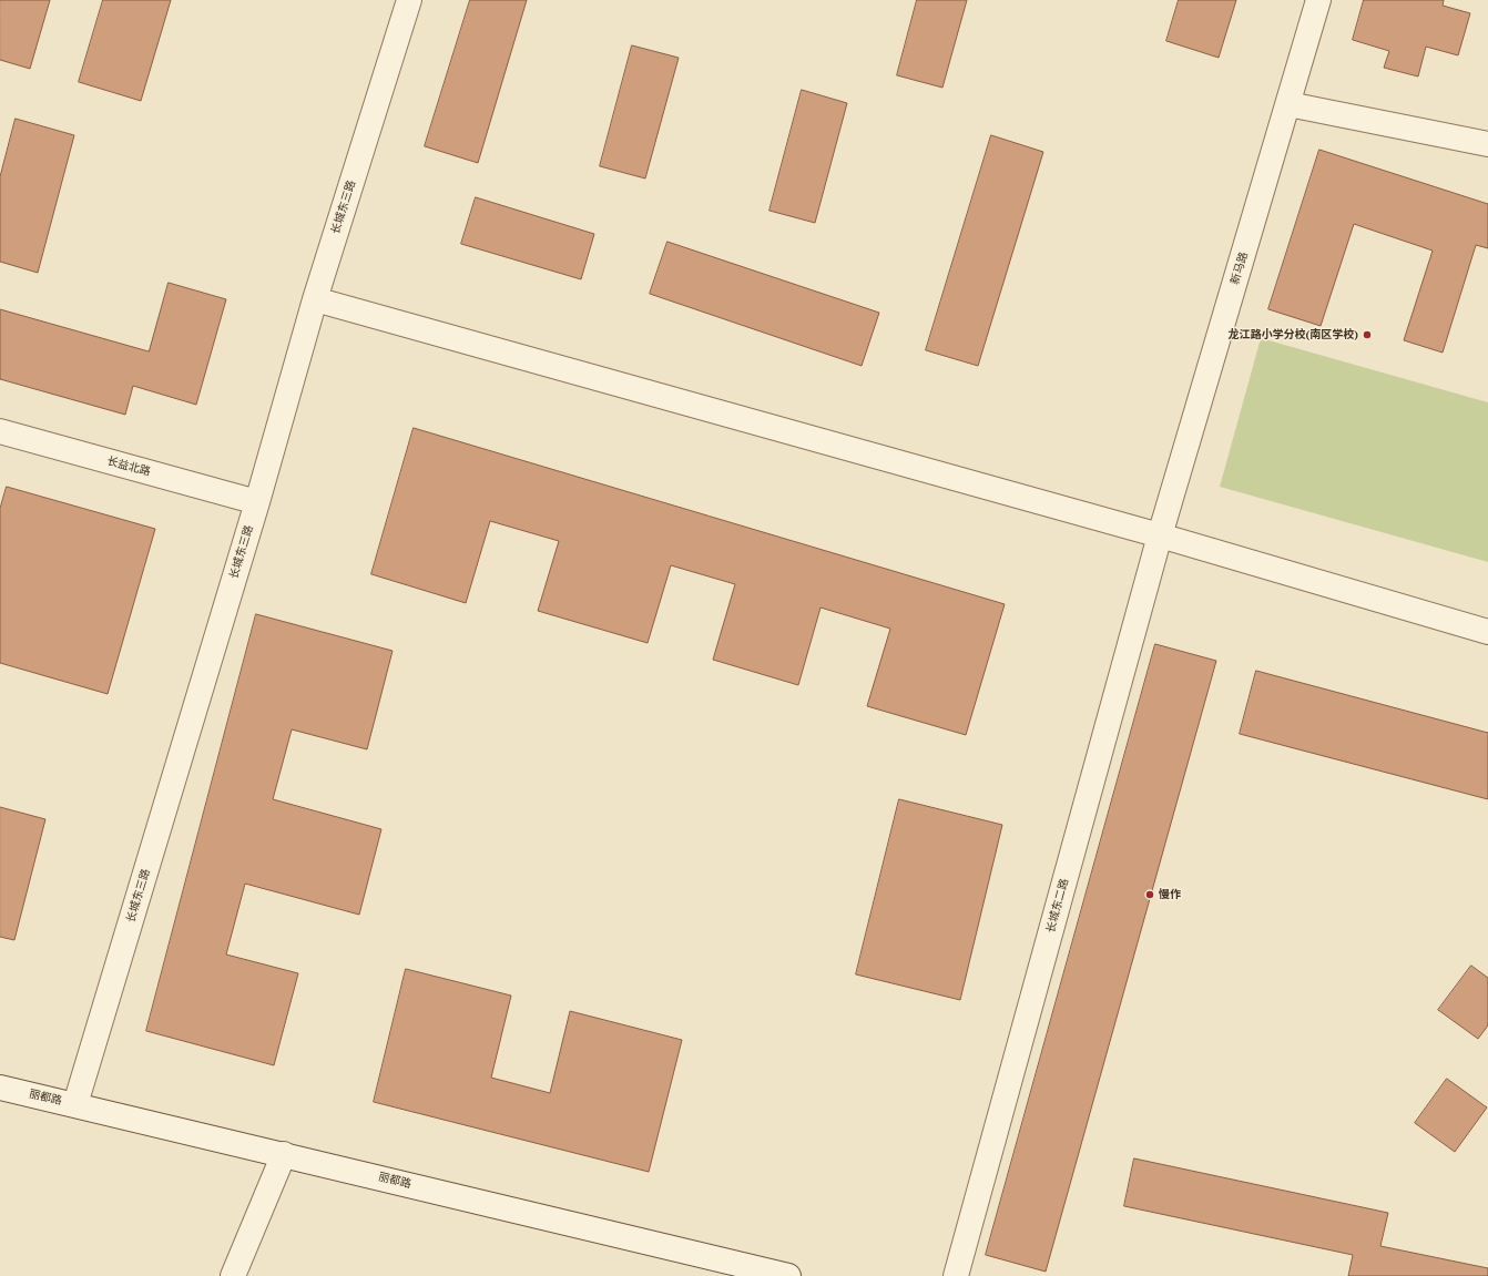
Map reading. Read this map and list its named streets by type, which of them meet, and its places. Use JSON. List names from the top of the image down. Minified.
{"streets":{"street":["长城东三路","新马路","长益北路","长城东二路","丽都路"]},"crossings":[["长城东三路","长益北路"],["长城东三路","丽都路"],["新马路","长城东二路"]],"places":["龙江路小学分校(南区学校)","慢作"]}
